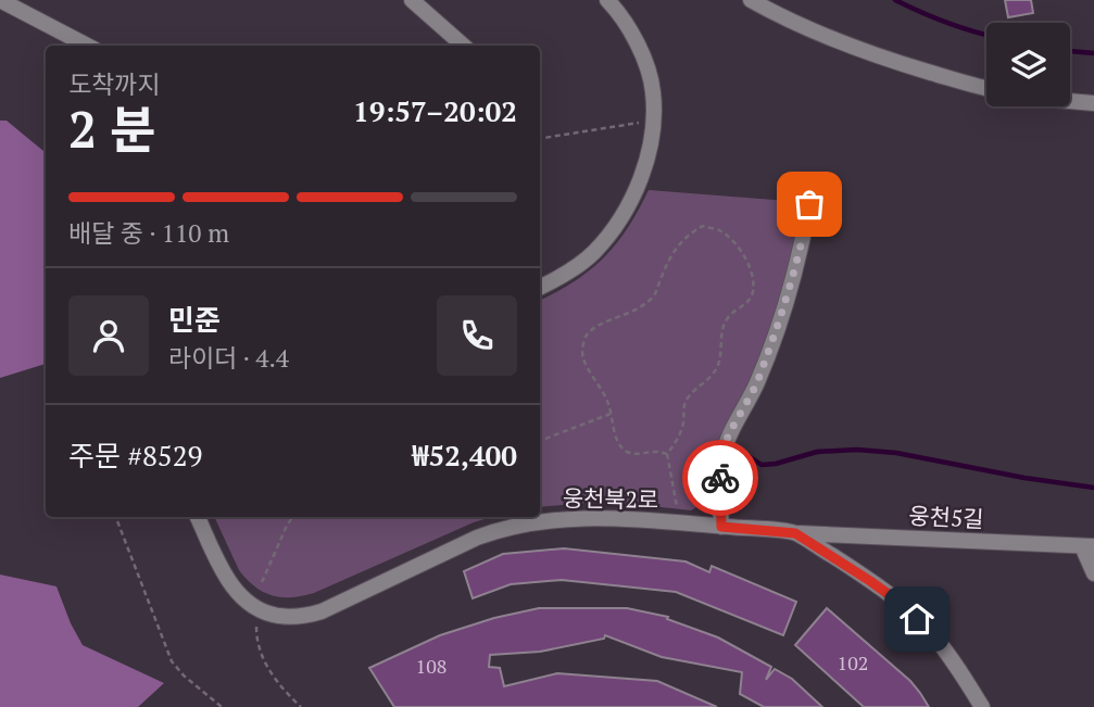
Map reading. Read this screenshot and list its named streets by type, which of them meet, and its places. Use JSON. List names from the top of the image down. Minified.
{"streets":{"street":["웅천북2로","웅천5길"]},"crossings":[["웅천북2로","웅천5길"]],"house_numbers":["102","108"],"page":{"heading":["2 분","도착까지","19:57–20:02"],"panel":["민준","라이더 · 4.4","주문 #8529","₩52,400"],"bar":"배달 중 · 110 m"}}
